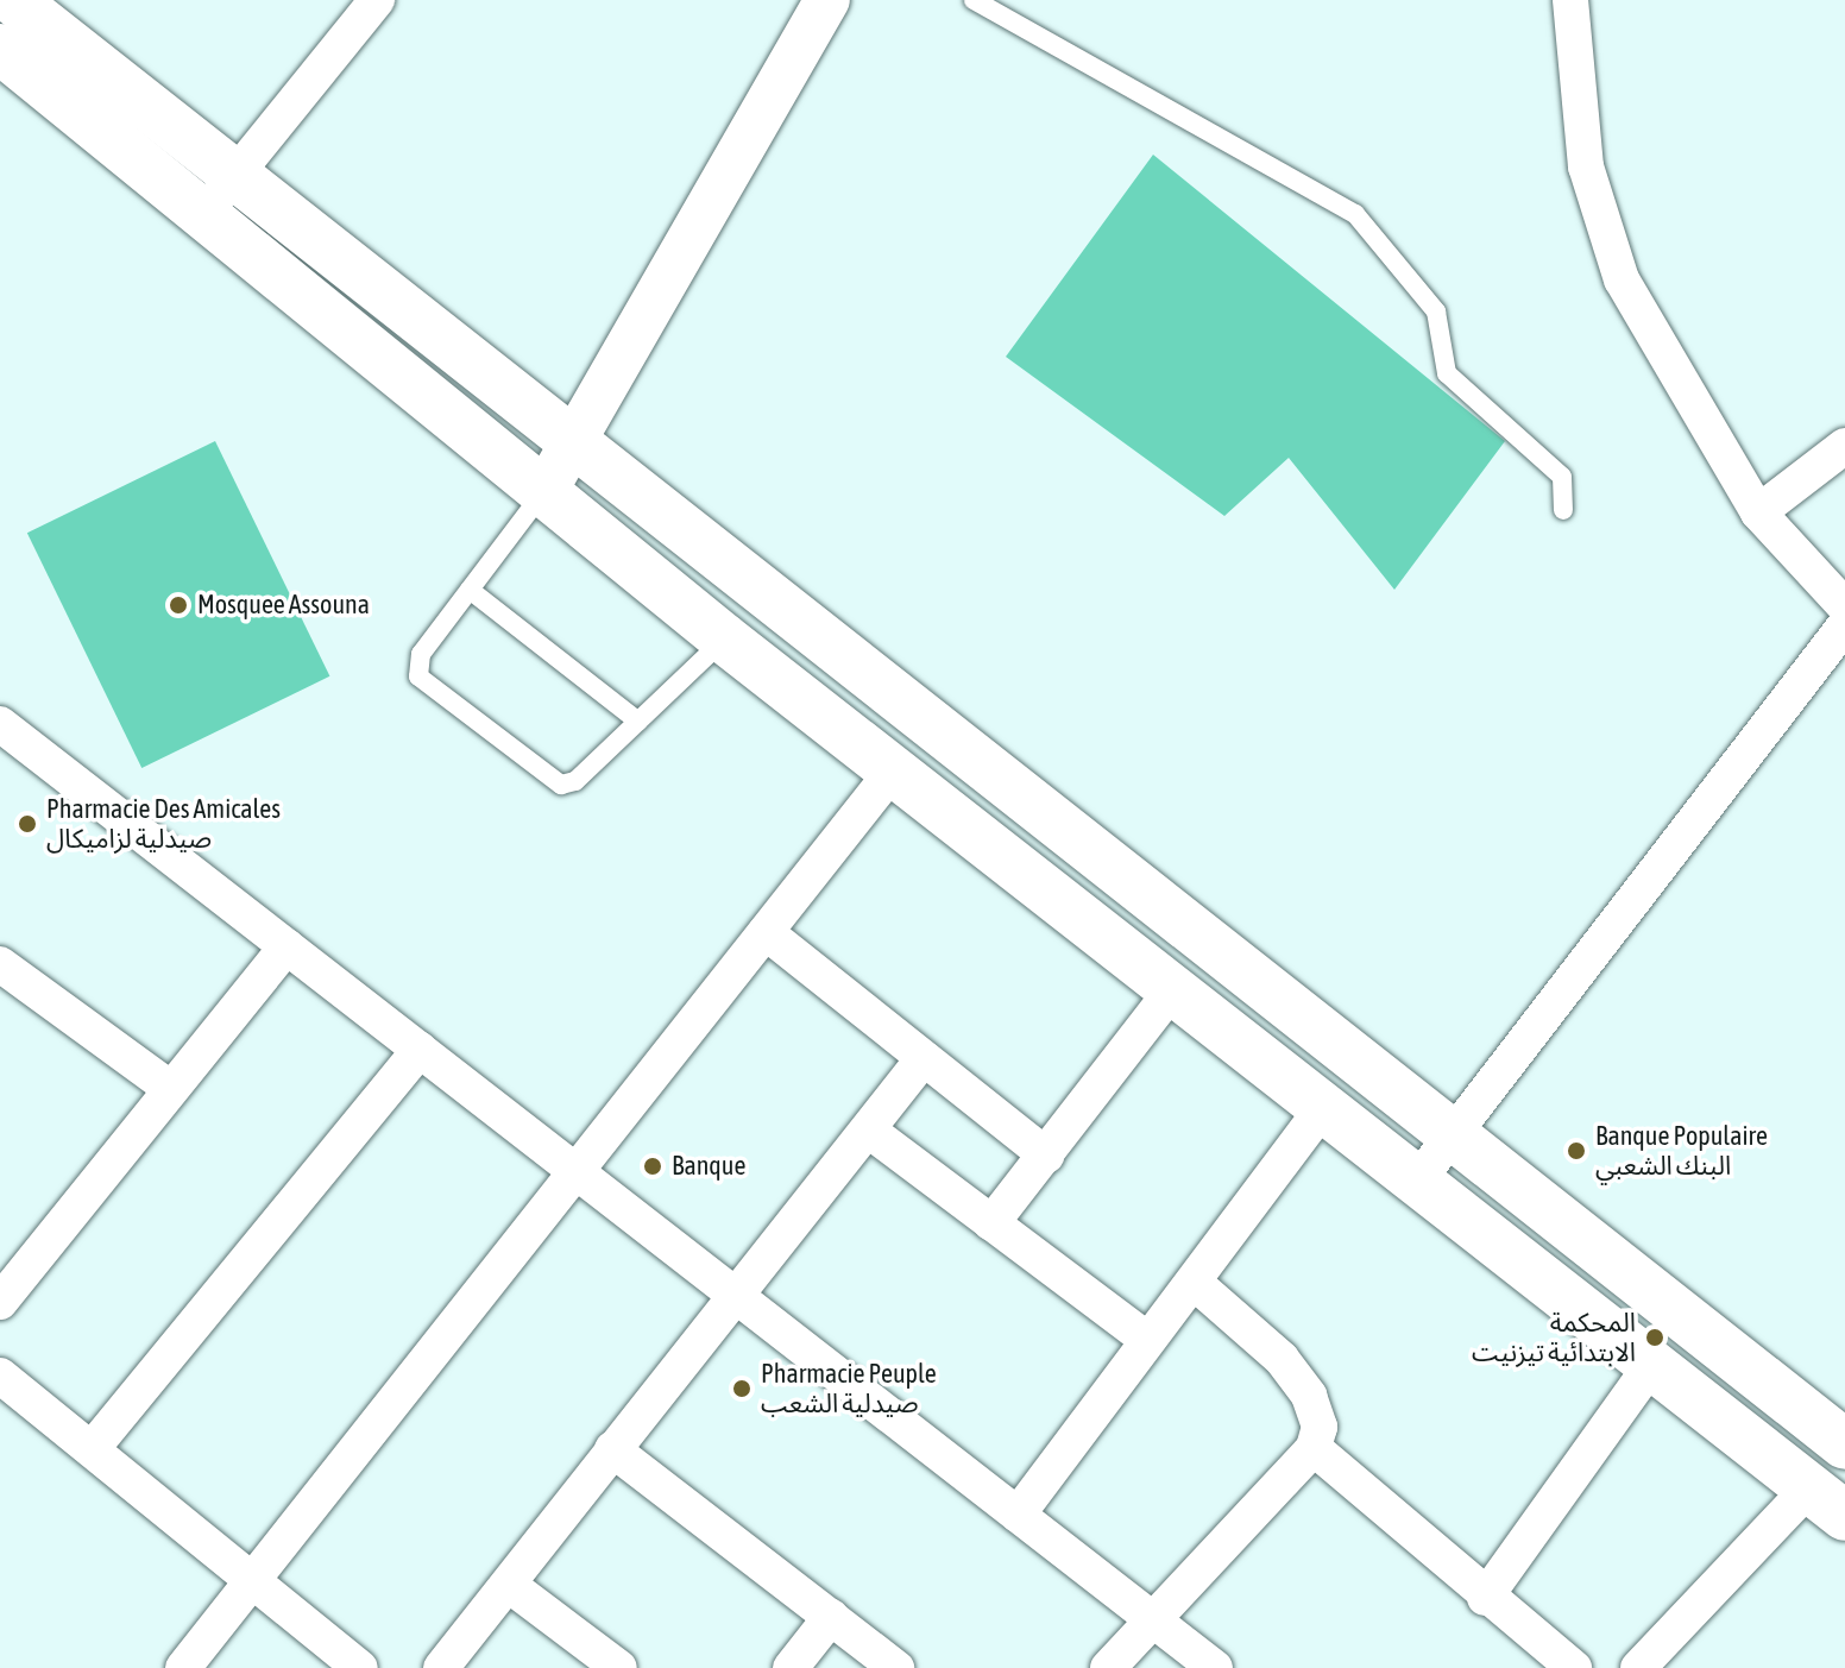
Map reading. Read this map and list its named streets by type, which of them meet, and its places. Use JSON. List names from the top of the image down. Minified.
{"places":["Mosquee Assouna","Pharmacie Des Amicales صيدلية لزاميكال","Banque Populaire البنك الشعبي","Banque","المحكمة الابتدائية تيزنيت","Pharmacie Peuple صيدلية الشعب"]}
